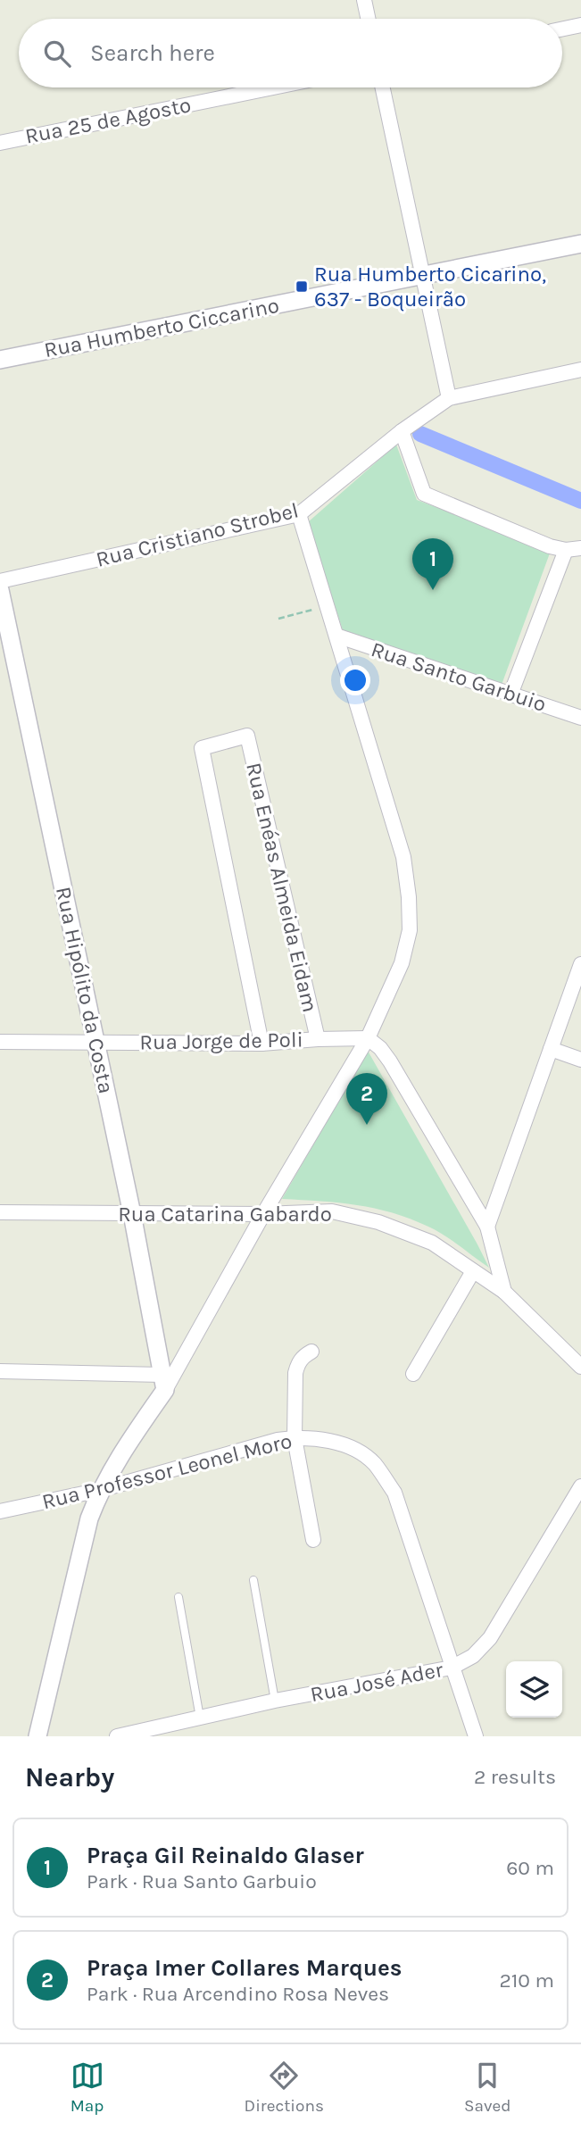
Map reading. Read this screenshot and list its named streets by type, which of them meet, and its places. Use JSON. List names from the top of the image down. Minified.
{"streets":{"street":["Rua 25 de Agosto","Rua Humberto Ciccarino","Rua Cristiano Strobel","Rua Santo Garbuio","Rua Enéas Almeida Eidam","Rua Hipólito da Costa","Rua Jorge de Poli","Rua Catarina Gabardo","Rua Professor Leonel Moro","Rua José Ader"]},"crossings":[["Rua Enéas Almeida Eidam","Rua Jorge de Poli"],["Rua Hipólito da Costa","Rua Jorge de Poli"],["Rua Hipólito da Costa","Rua Catarina Gabardo"],["Rua Professor Leonel Moro","Rua José Ader"]],"places":{"transit":["Rua Humberto Cicarino, 637 - Boqueirão"]},"page":{"search":"Search here","pins":["1","2"],"heading":["Nearby","2 results"],"list":[{"mark":"1","name":"Praça Gil Reinaldo Glaser","note":"Park · Rua Santo Garbuio","value":"60 m"},{"mark":"2","name":"Praça Imer Collares Marques","note":"Park · Rua Arcendino Rosa Neves","value":"210 m"}],"nav":["Map","Directions","Saved"]}}
